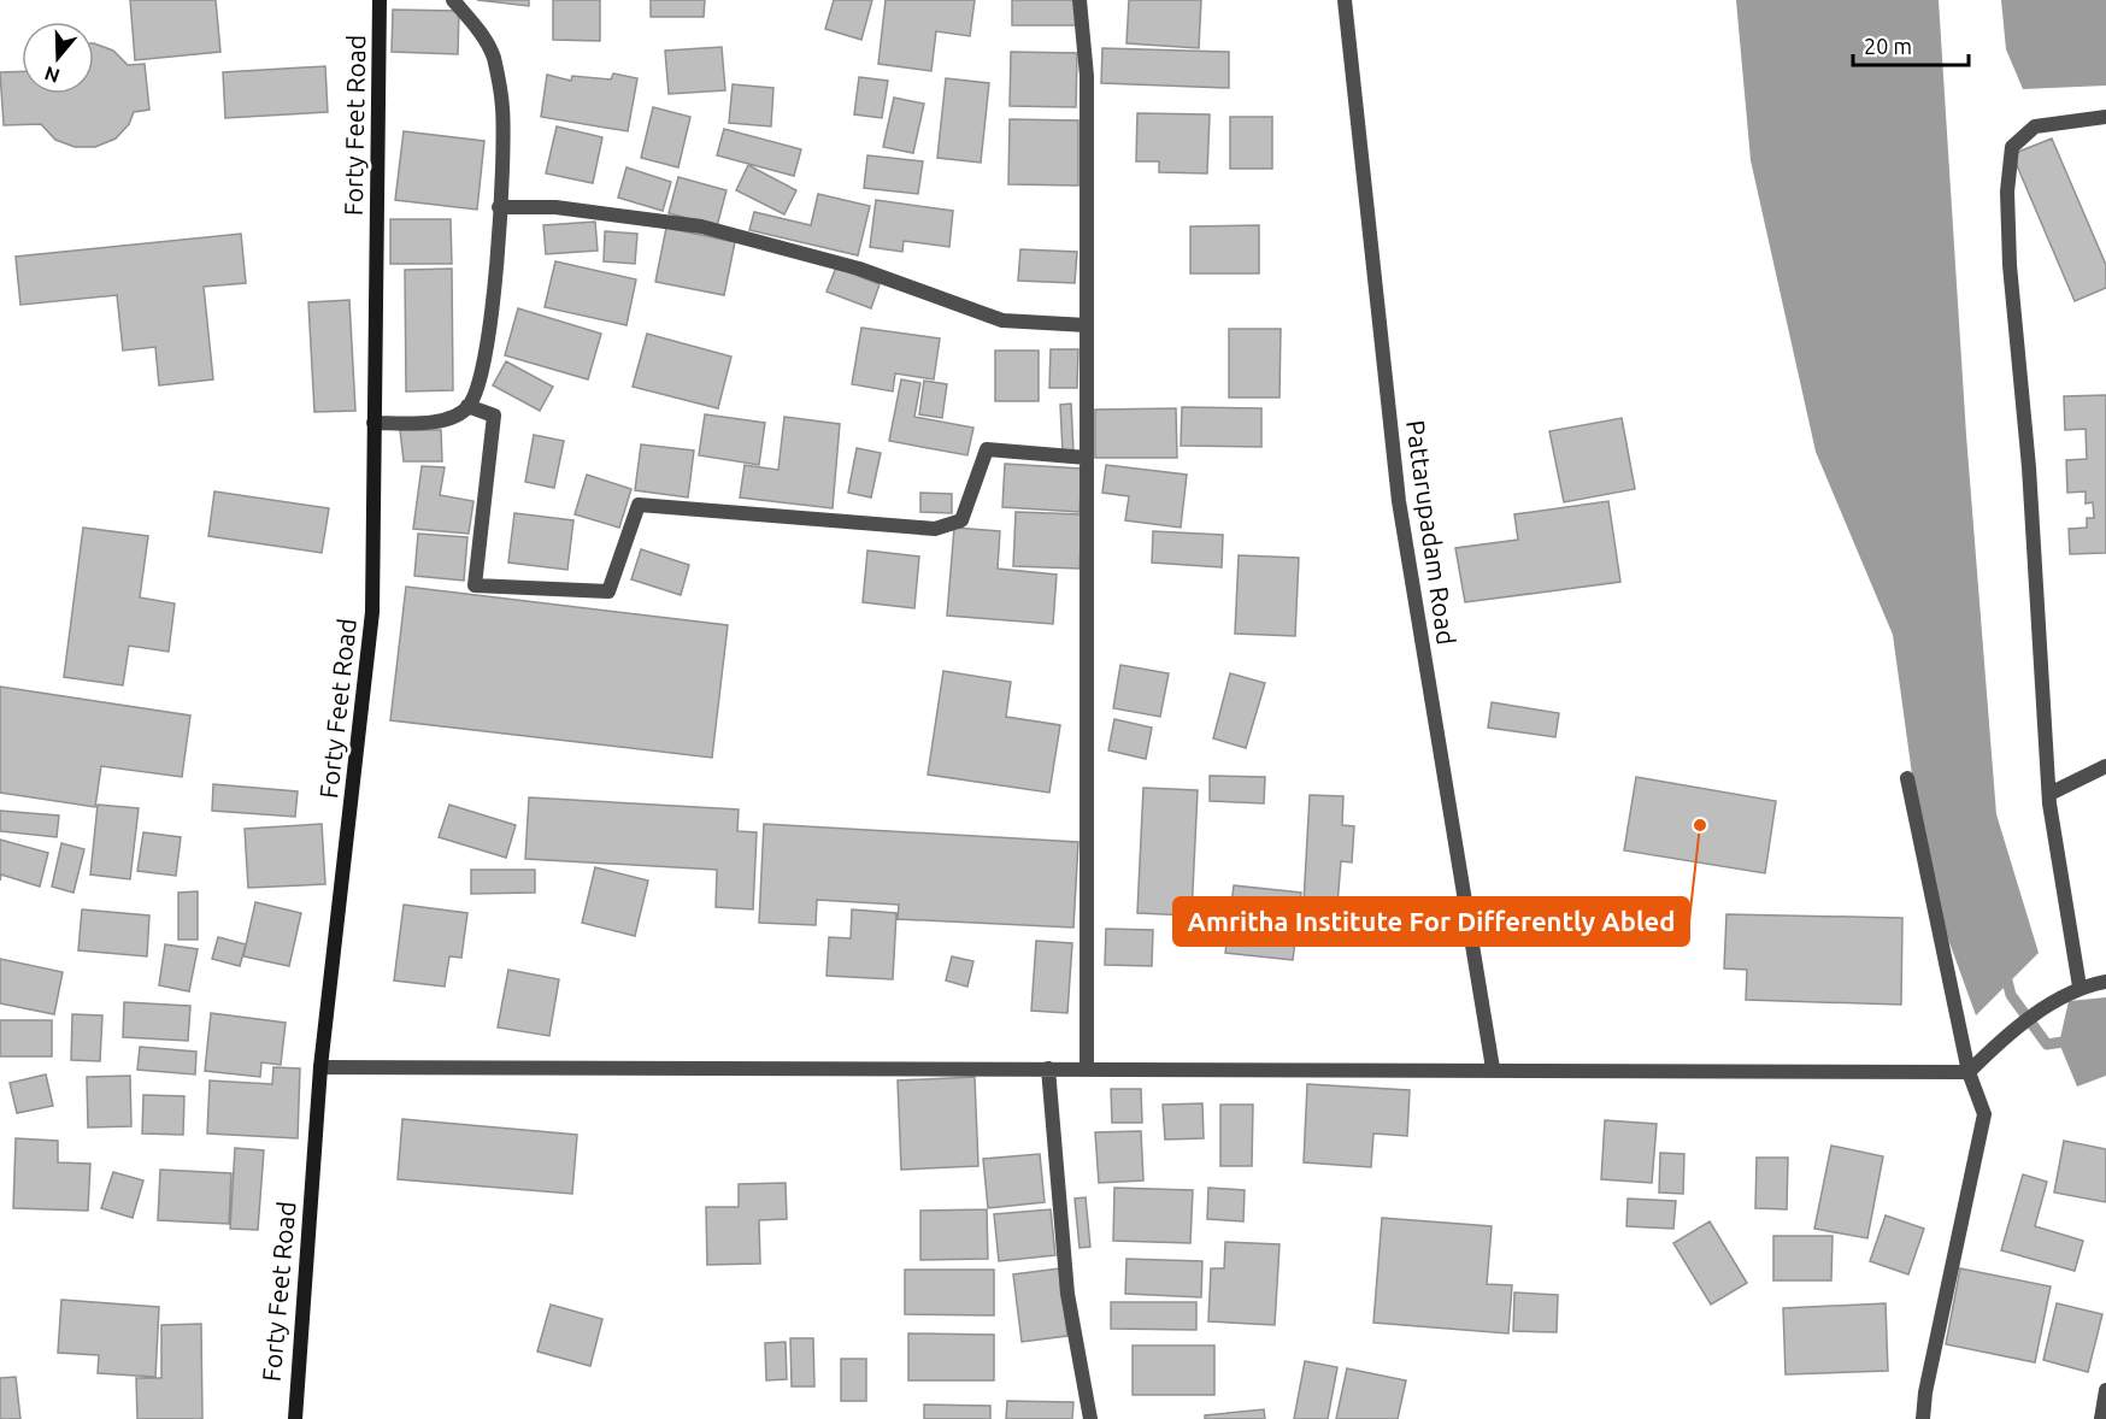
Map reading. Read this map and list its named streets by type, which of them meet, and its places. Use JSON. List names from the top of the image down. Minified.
{"streets":{"main road":["Forty Feet Road"],"street":["Pattarupadam Road"]},"places":["Amritha Institute For Differently Abled"],"scale_bar":"20 m","north":"bottom"}
